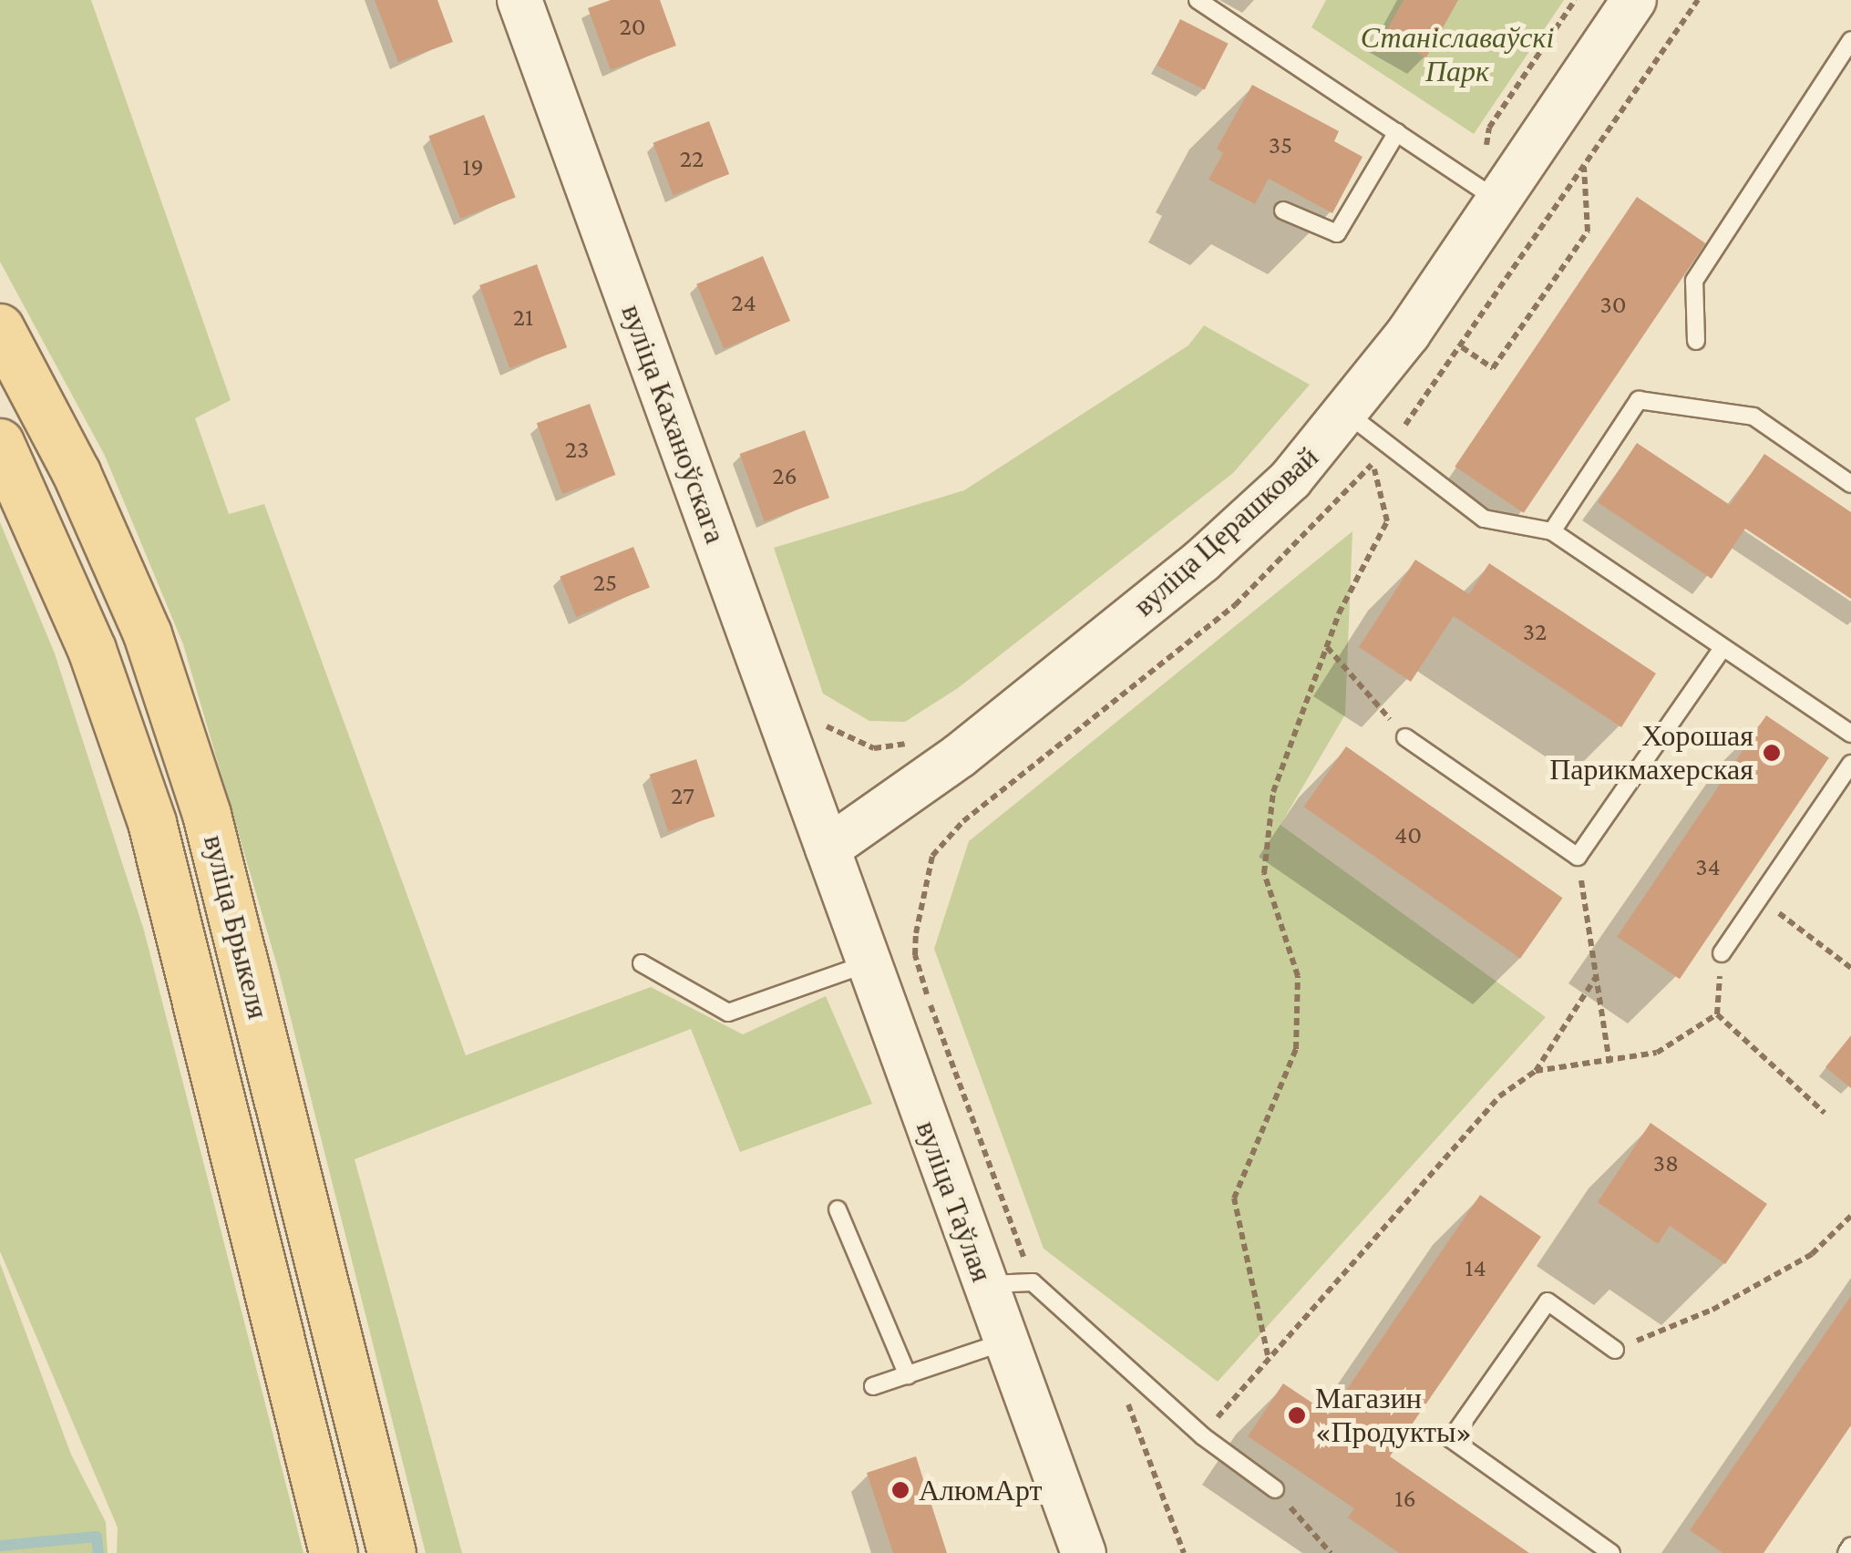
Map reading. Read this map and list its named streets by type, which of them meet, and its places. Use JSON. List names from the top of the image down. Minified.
{"streets":{"main road":["вуліца Каханоўскага","вуліца Церашковай","вуліца Брыкеля","вуліца Таўлая"]},"crossings":[["вуліца Каханоўскага","вуліца Церашковай"],["вуліца Каханоўскага","вуліца Таўлая"],["вуліца Церашковай","вуліца Таўлая"]],"parks":["Станіславаўскі Парк"],"places":["Хорошая Парикмахерская","Магазин «Продукты»","АлюмАрт"],"house_numbers":["20","35","22","19","24","30","21","23","26","25","32","27","40","34","38","14","16"]}
